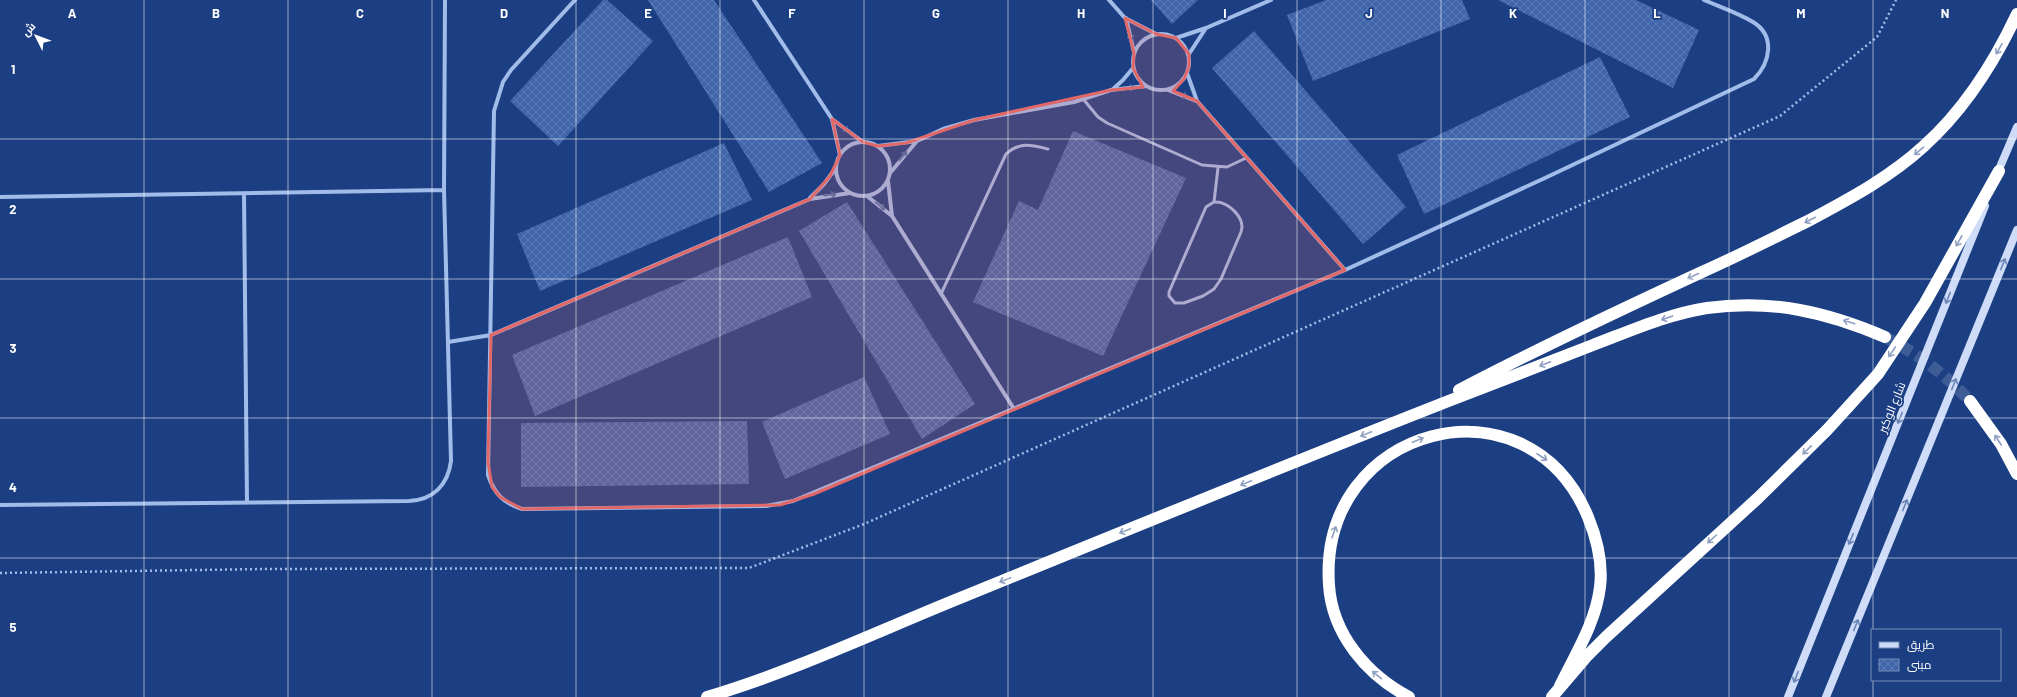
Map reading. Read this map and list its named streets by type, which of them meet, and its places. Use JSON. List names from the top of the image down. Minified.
{"streets":{"main road":["شارع الوكير"]},"legend":["طريق","مبنى"],"north":"top left","grid":{"columns":["A","B","C","D","E","F","G","H","I","J","K","L","M","N"],"rows":["1","2","3","4","5"]}}
